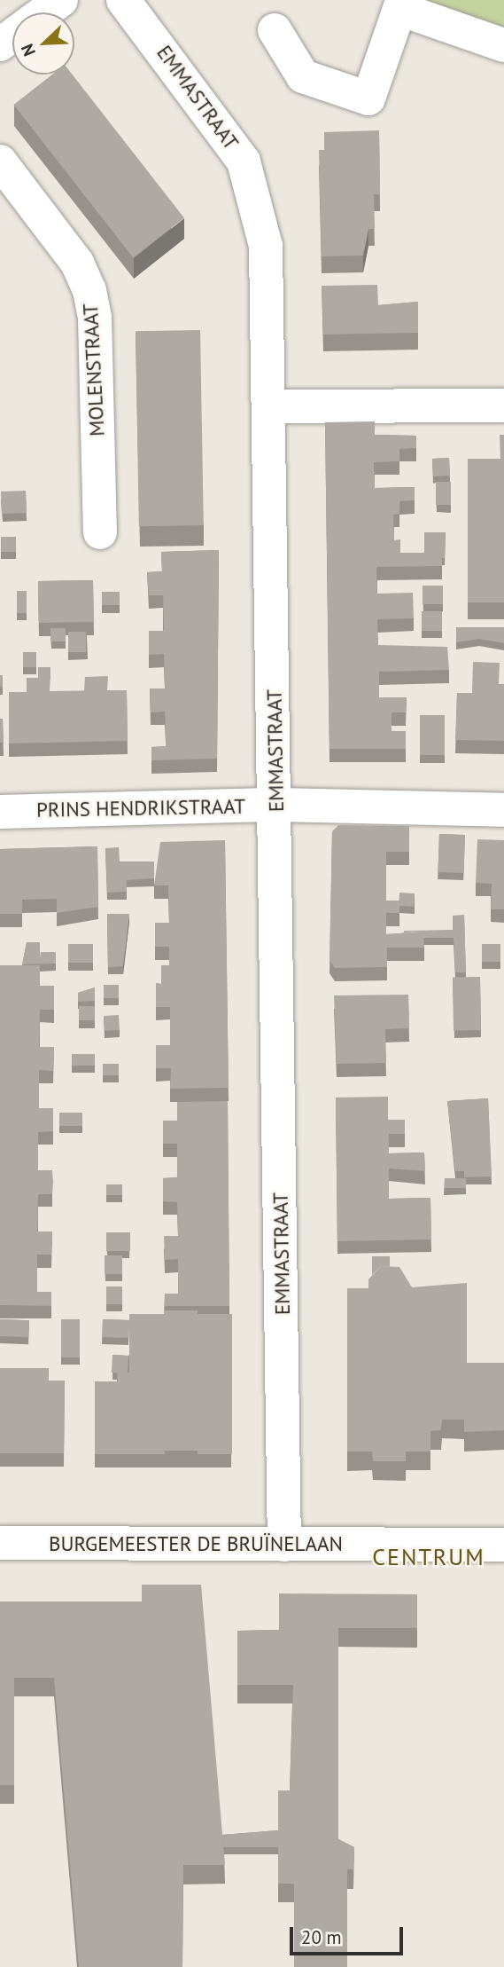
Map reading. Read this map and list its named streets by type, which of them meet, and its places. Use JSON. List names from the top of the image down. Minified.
{"streets":{"street":["EMMASTRAAT","MOLENSTRAAT","PRINS HENDRIKSTRAAT","BURGEMEESTER DE BRUÏNELAAN"]},"crossings":[["EMMASTRAAT","PRINS HENDRIKSTRAAT"],["EMMASTRAAT","BURGEMEESTER DE BRUÏNELAAN"]],"districts":["CENTRUM"],"scale_bar":"20 m","north":"bottom left"}
